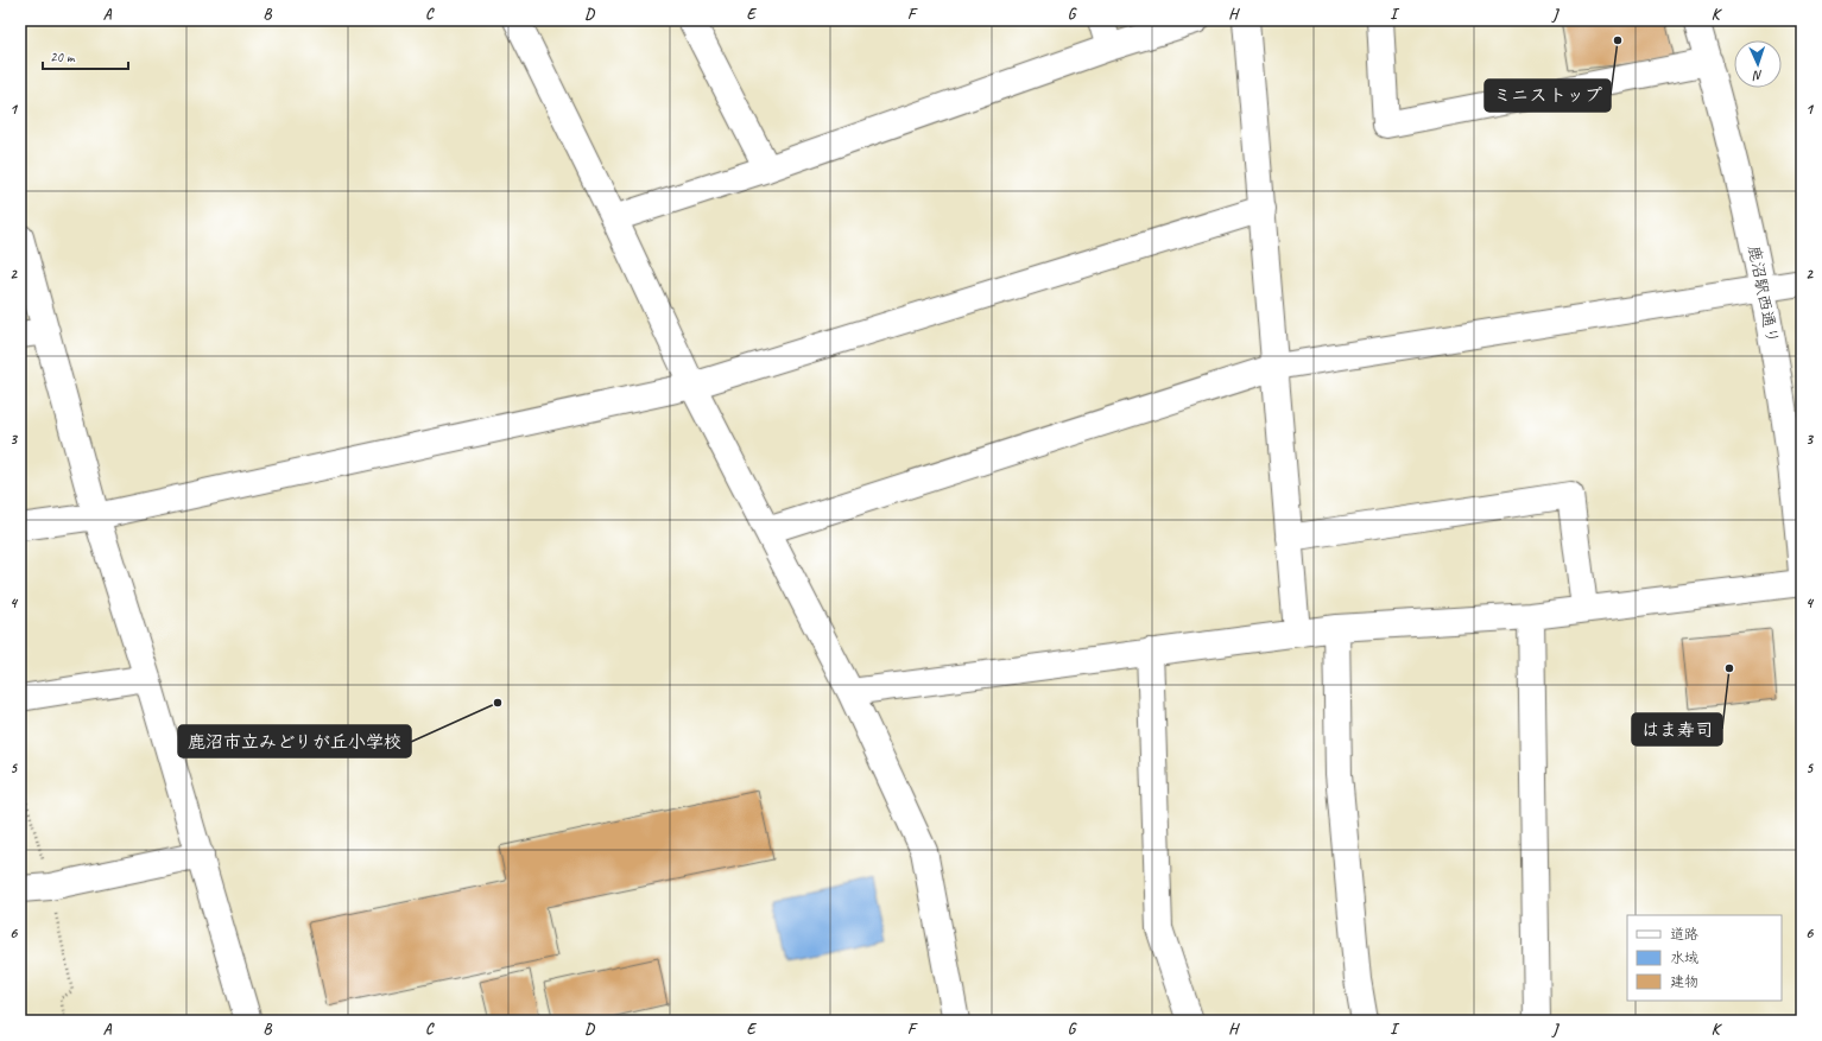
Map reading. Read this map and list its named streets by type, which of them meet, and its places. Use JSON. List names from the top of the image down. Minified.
{"streets":{"street":["鹿沼駅西通り"]},"places":["ミニストップ","はま寿司","鹿沼市立みどりが丘小学校"],"legend":["道路","水域","建物"],"scale_bar":"20 m","north":"bottom","grid":{"columns":["A","B","C","D","E","F","G","H","I","J","K"],"rows":["1","2","3","4","5","6"]}}
